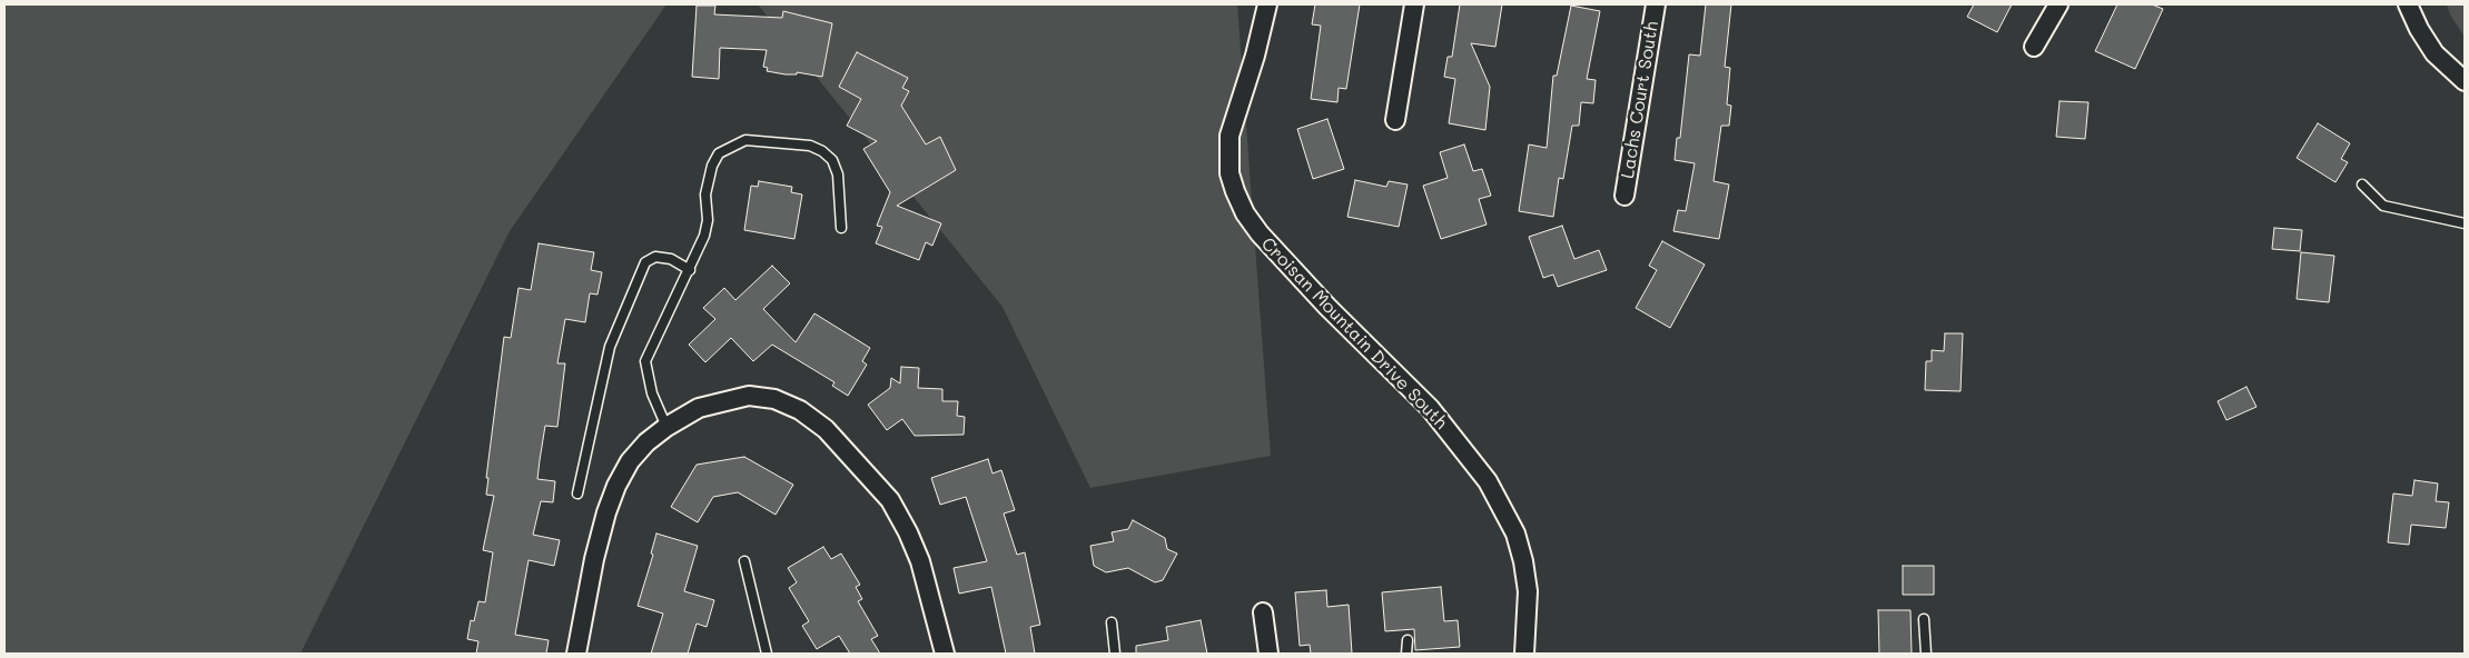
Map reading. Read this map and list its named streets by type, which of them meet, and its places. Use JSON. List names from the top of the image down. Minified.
{"streets":{"street":["Lachs Court South","Croisan Mountain Drive South"]}}
